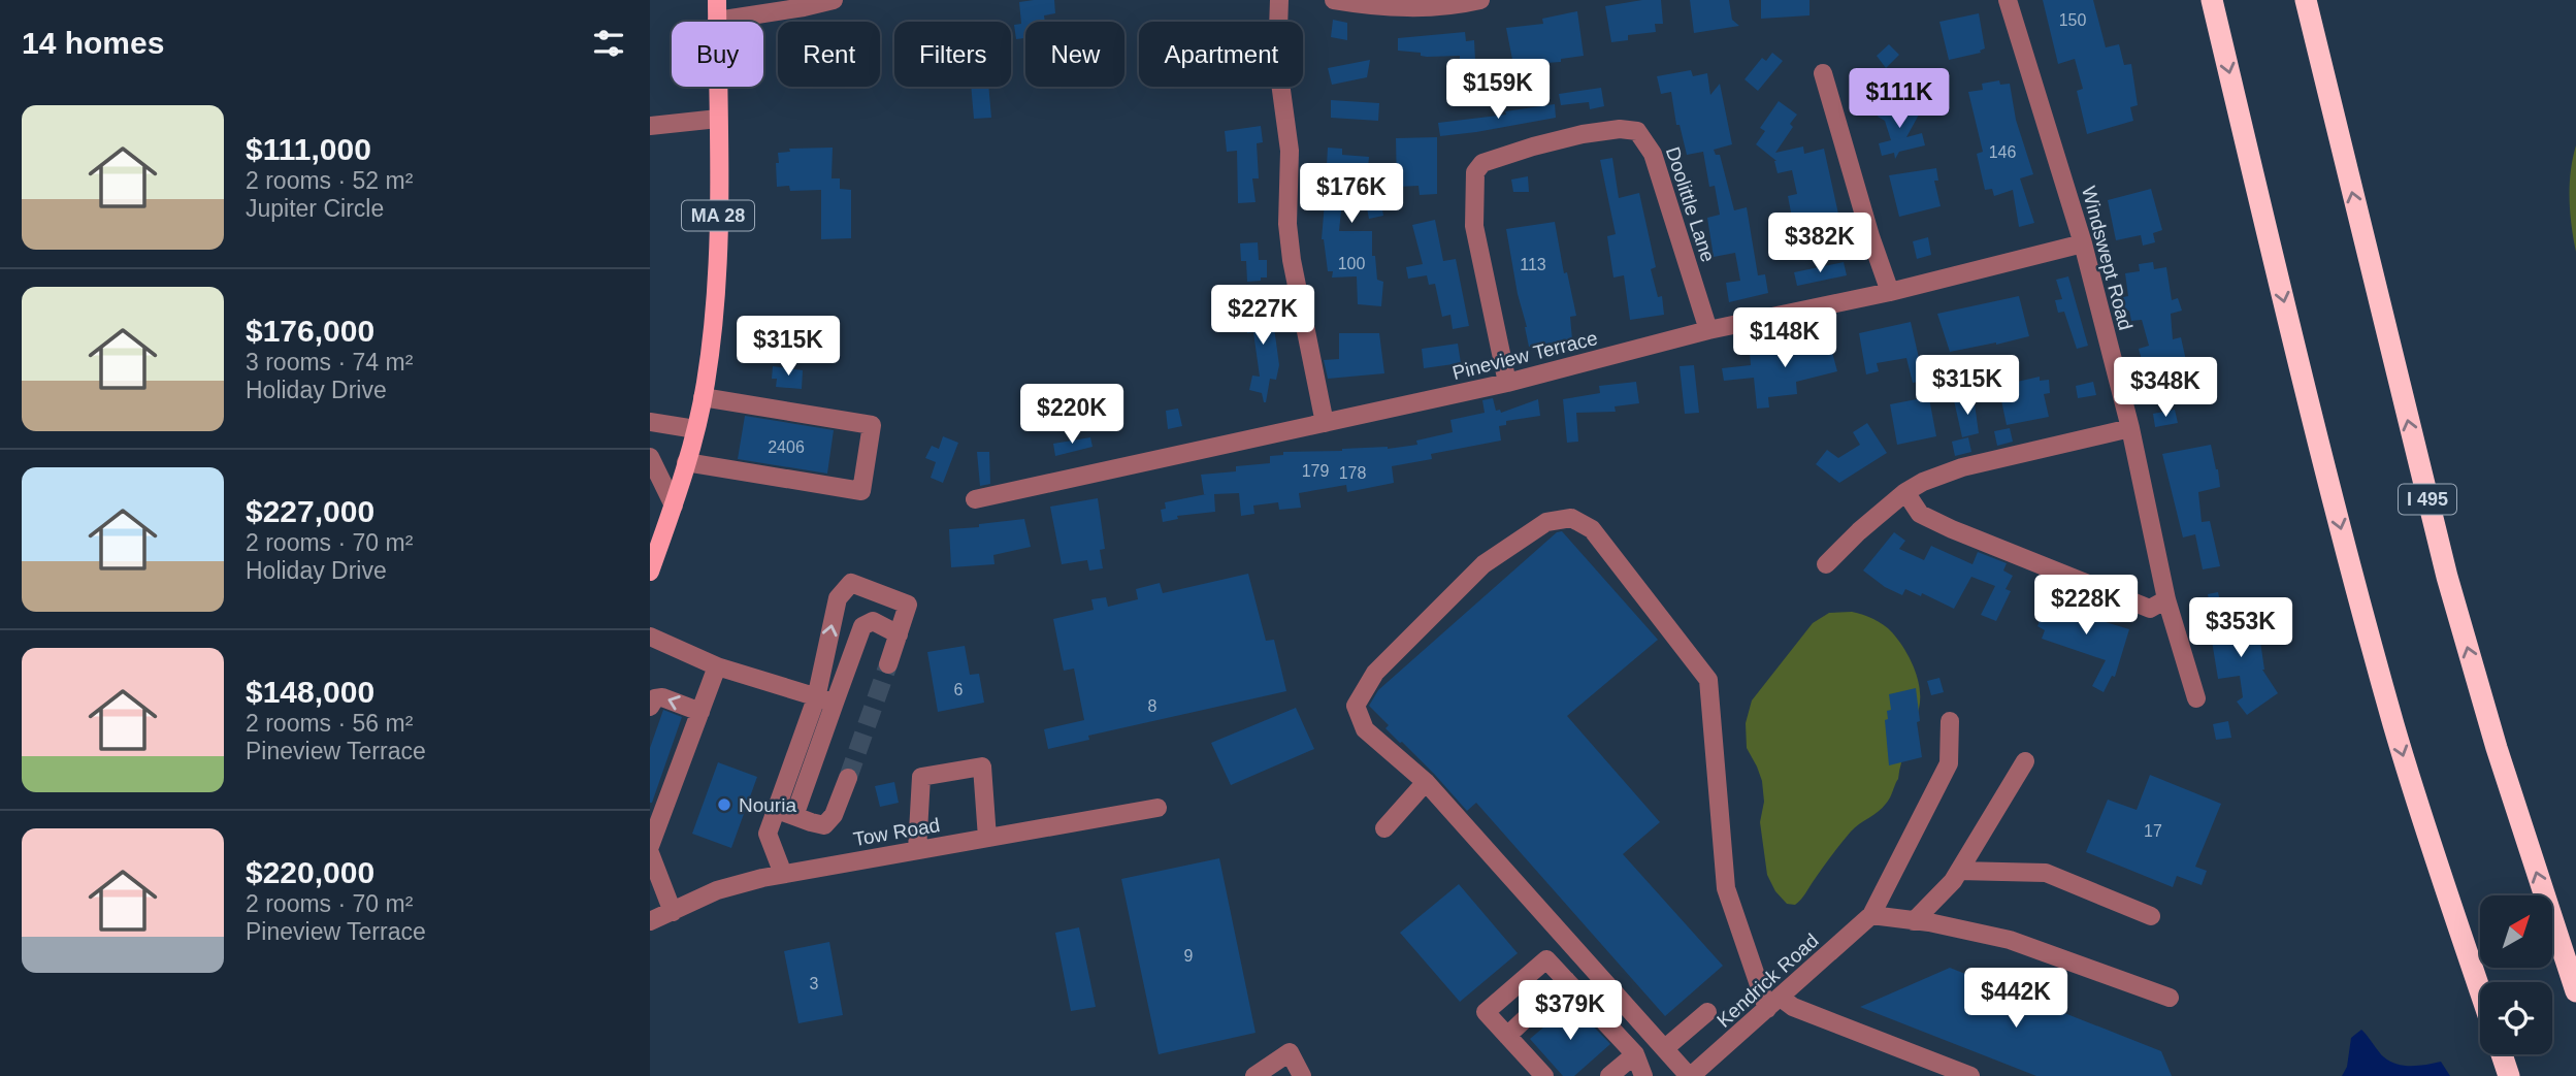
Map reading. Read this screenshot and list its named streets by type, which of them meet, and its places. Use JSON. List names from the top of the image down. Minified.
{"streets":{"highway":["I 495"],"main road":["MA 28"],"street":["Doolittle Lane","Windswept Road","Pineview Terrace","Tow Road","Kendrick Road"]},"crossings":[["Doolittle Lane","Pineview Terrace"],["Windswept Road","Pineview Terrace"]],"places":["Nouria"],"house_numbers":["150","146","100","113","2406","179","178","6","8","17","9","3"],"north":"top right","page":{"heading":"14 homes","chip":["Buy","Rent","Filters","New","Apartment"],"price":["$159K","$111K","$176K","$382K","$227K","$148K","$315K","$315K","$348K","$220K","$228K","$353K","$442K","$379K"],"list":[{"name":"$111,000","note":"2 rooms · 52 m² · Jupiter Circle"},{"name":"$176,000","note":"3 rooms · 74 m² · Holiday Drive"},{"name":"$227,000","note":"2 rooms · 70 m² · Holiday Drive"},{"name":"$148,000","note":"2 rooms · 56 m² · Pineview Terrace"},{"name":"$220,000","note":"2 rooms · 70 m² · Pineview Terrace"}]}}
